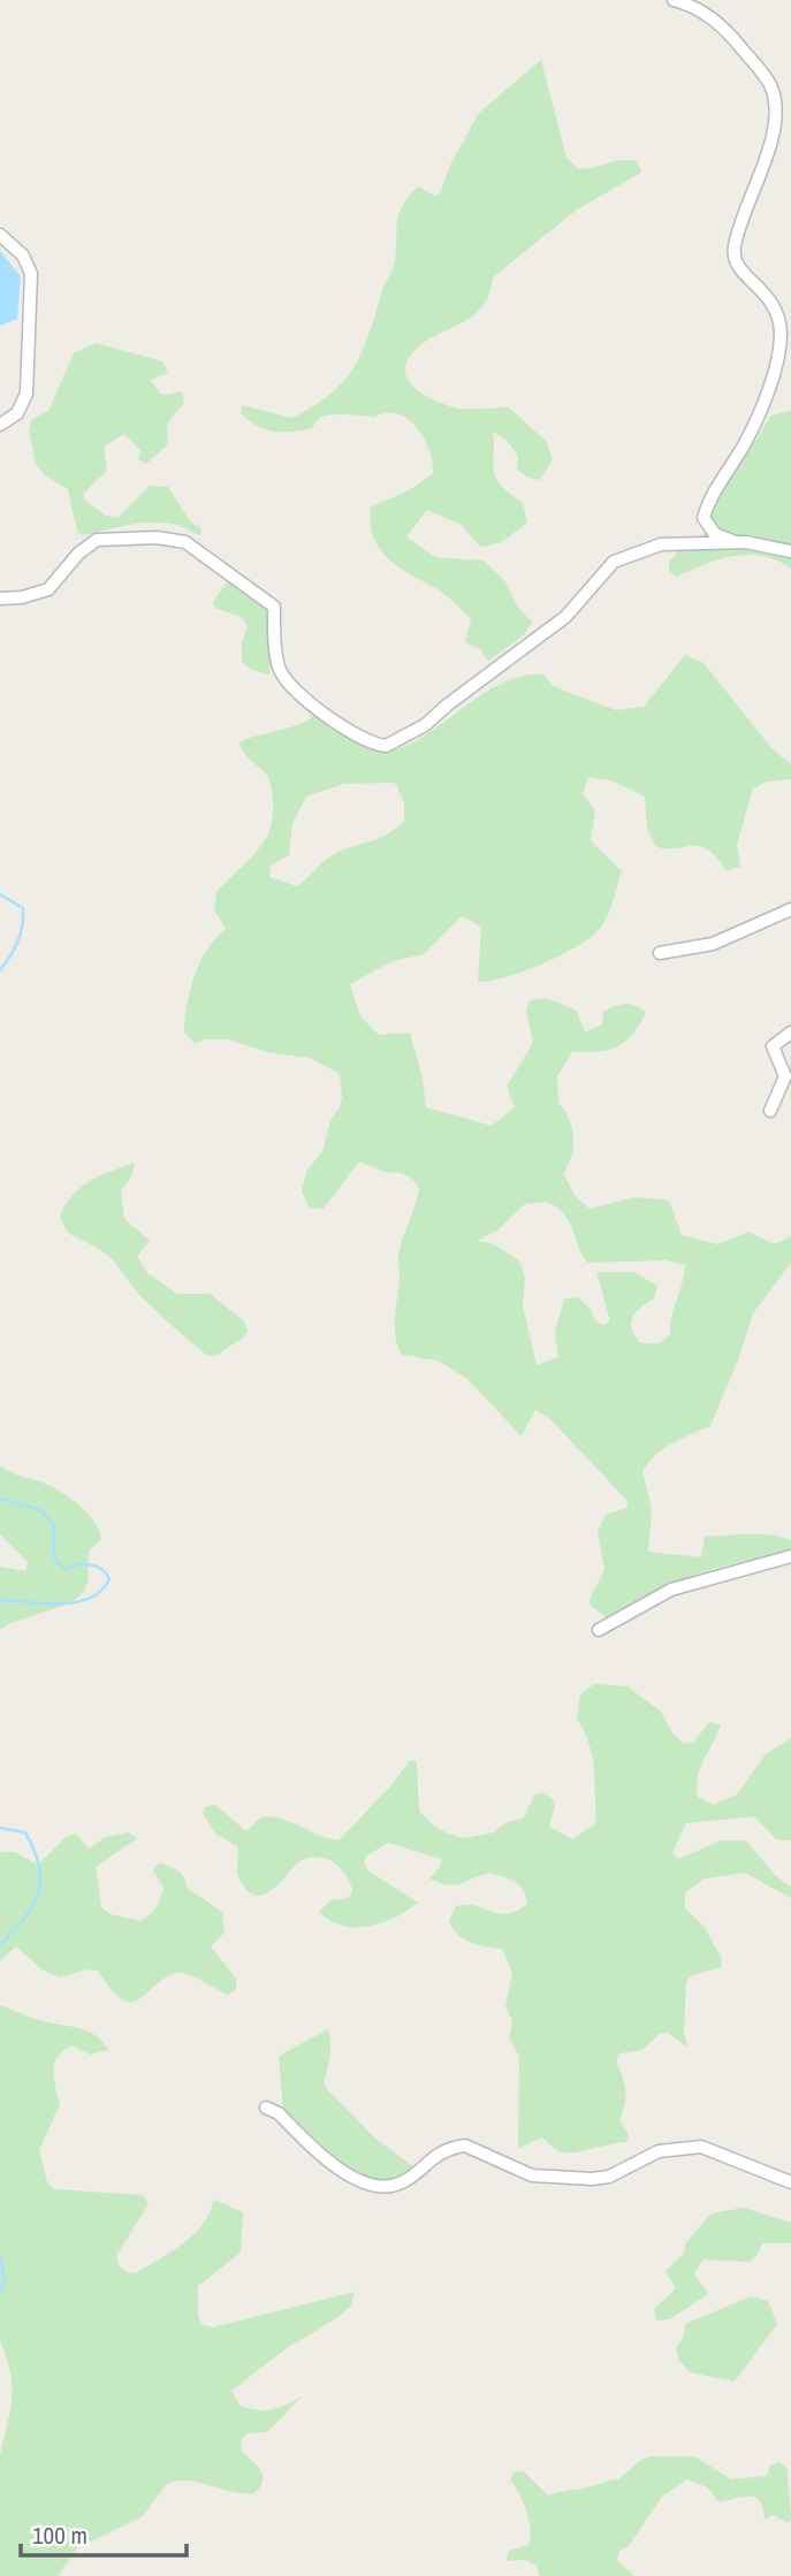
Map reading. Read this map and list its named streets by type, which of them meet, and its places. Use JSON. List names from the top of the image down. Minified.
{"scale_bar":"100 m"}
